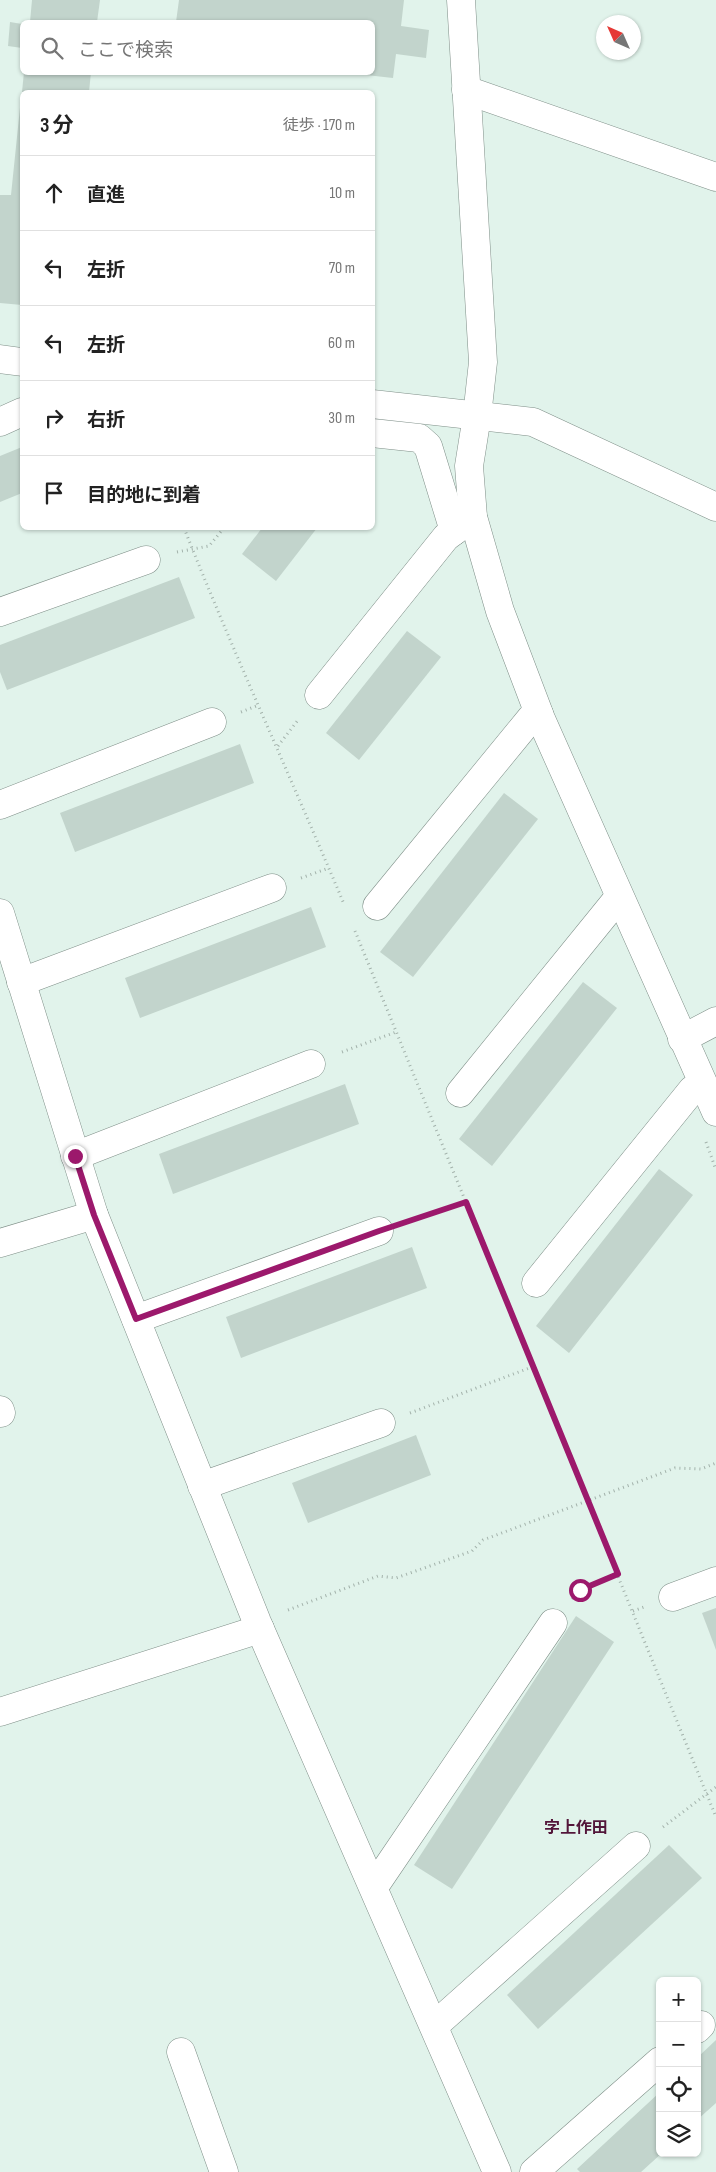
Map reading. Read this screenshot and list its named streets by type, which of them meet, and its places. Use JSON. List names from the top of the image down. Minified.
{"districts":["字上作田"],"north":"top left","page":{"search":"ここで検索","heading":["3 分","徒歩 · 170 m"],"list":[["直進","10 m"],["左折","70 m"],["左折","60 m"],["右折","30 m"],"目的地に到着"],"map_buttons":["+","−"]}}
